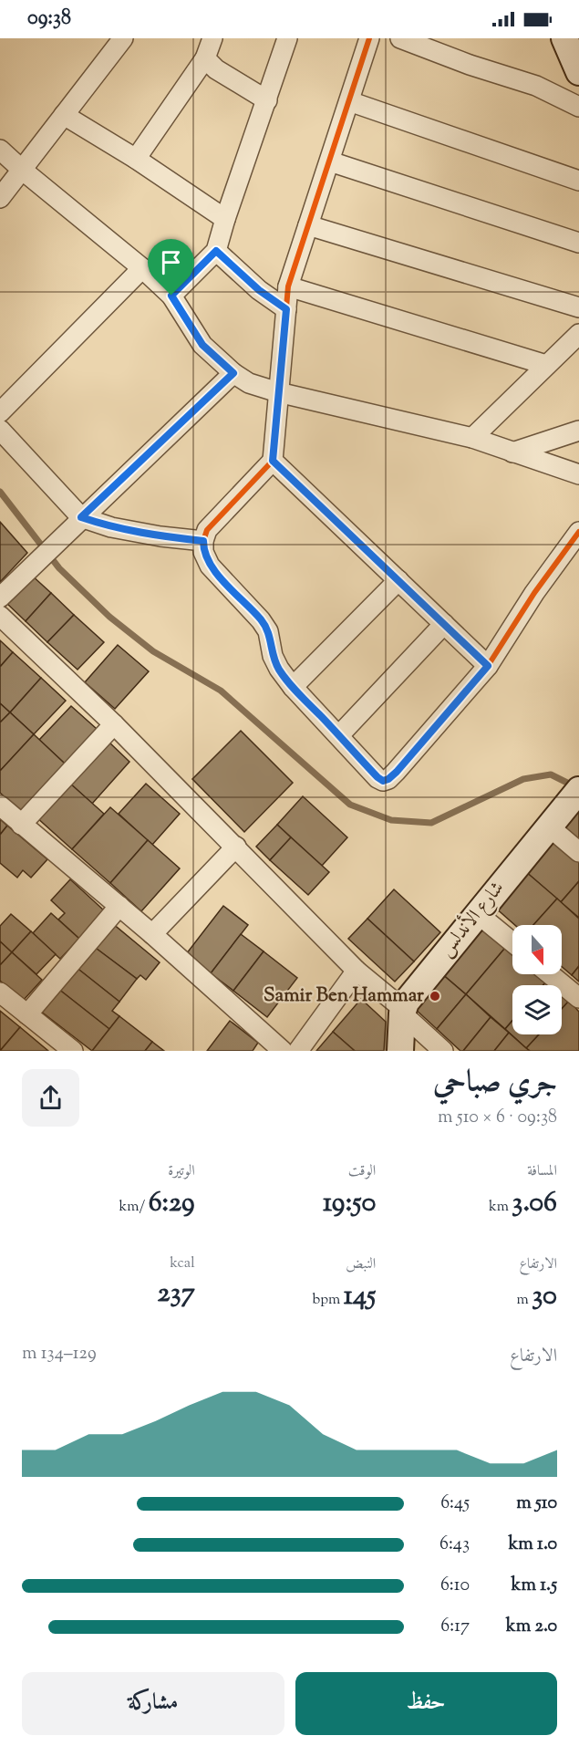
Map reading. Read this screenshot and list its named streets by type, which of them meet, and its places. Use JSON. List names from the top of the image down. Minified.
{"streets":{"street":["شارع الأندلس"]},"places":["Samir Ben Hammar"],"north":"bottom","page":{"status":"09:38","heading":["جري صباحي","09:38 · 6 × 510 m"],"stats":[["المسافة","3.06 km"],["الوقت","19:50"],["الوتيرة","6:29 /km"],["الارتفاع","30 m"],["النبض","145 bpm"],["kcal","237"]],"chart":["الارتفاع","129–134 m"],"list":[{"name":"510 m","note":"6:45"},{"name":"1.0 km","note":"6:43"},{"name":"1.5 km","note":"6:10"},{"name":"2.0 km","note":"6:17"}],"buttons":["حفظ","مشاركة"]}}
